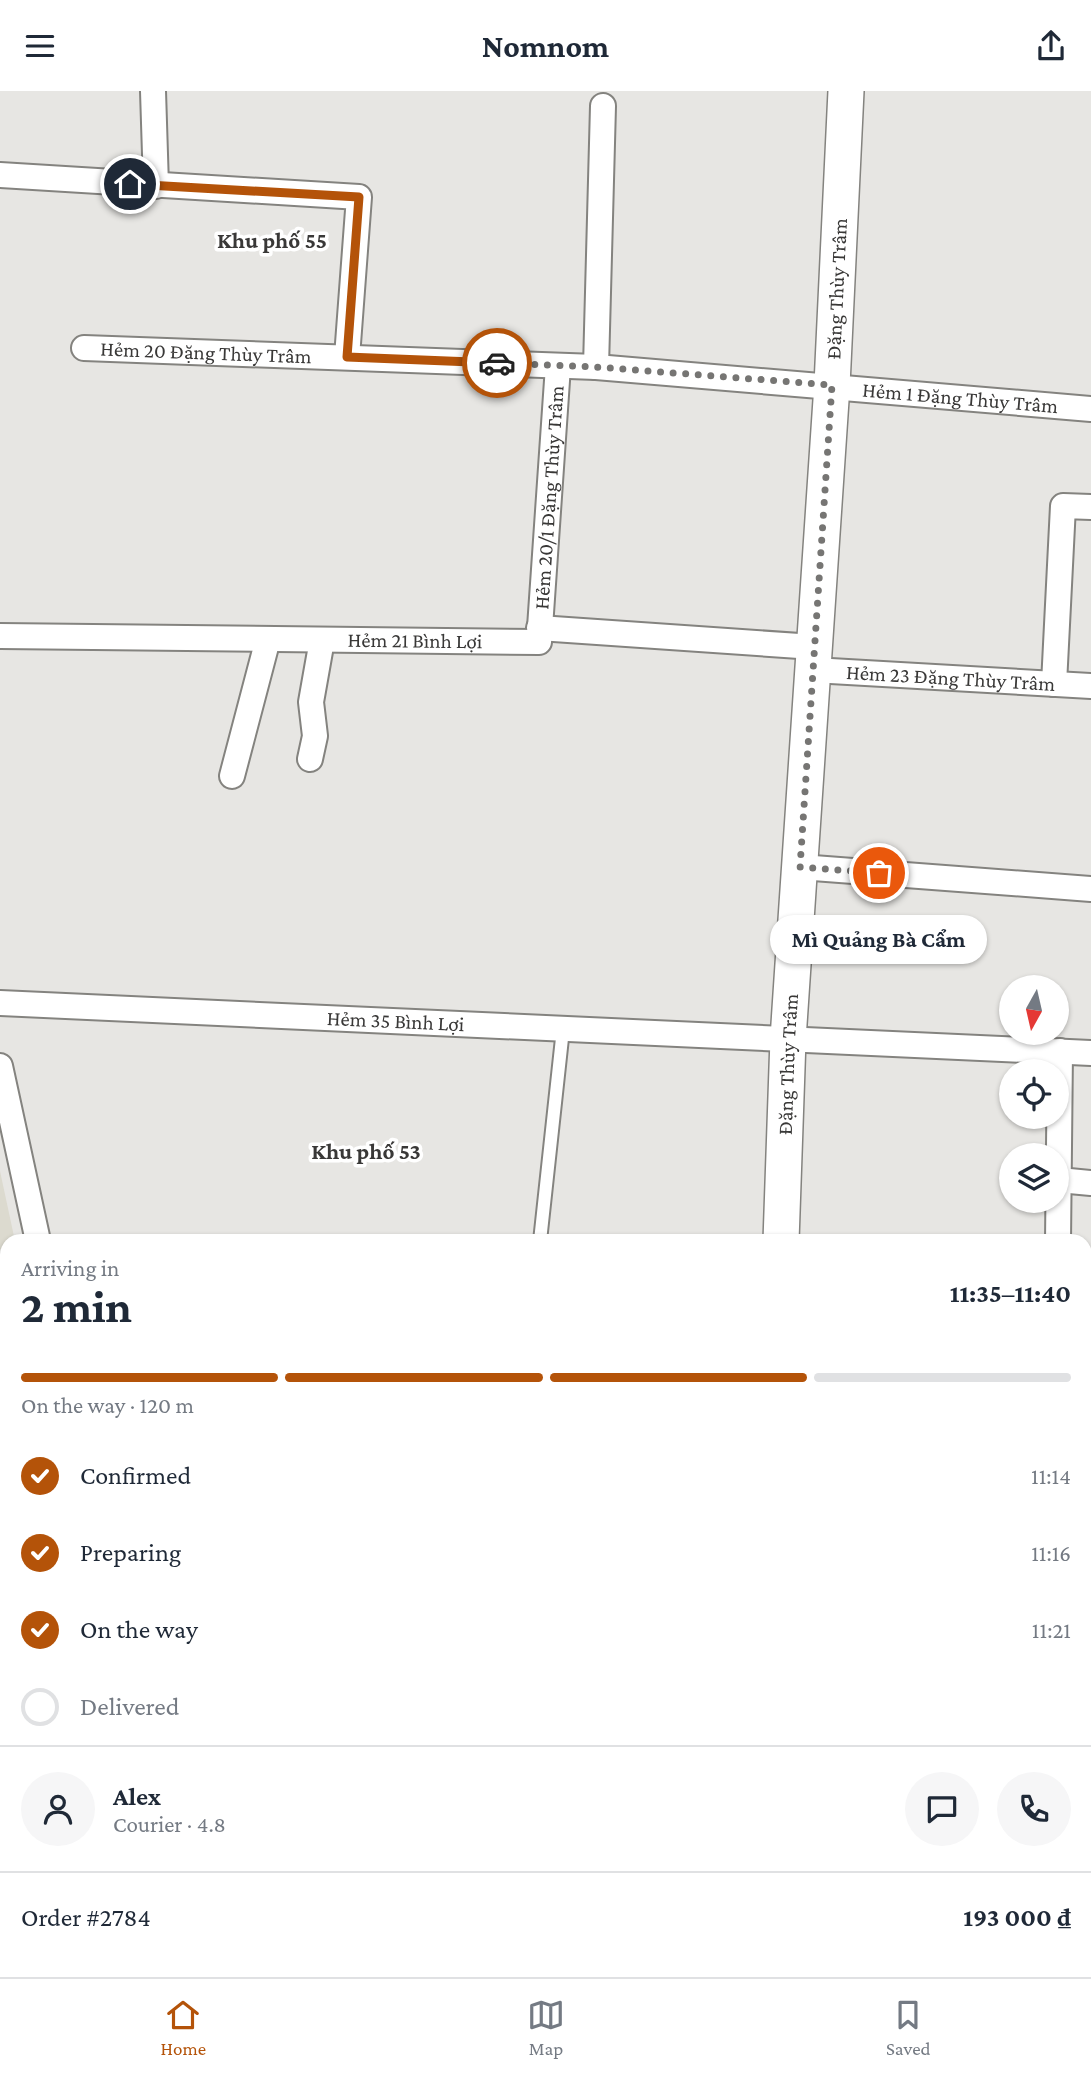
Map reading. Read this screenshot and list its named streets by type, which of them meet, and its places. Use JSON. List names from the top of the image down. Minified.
{"streets":{"main road":["Đặng Thùy Trâm"],"street":["Hẻm 20 Đặng Thùy Trâm","Hẻm 1 Đặng Thùy Trâm","Hẻm 20/1 Đặng Thùy Trâm","Hẻm 21 Bình Lợi","Hẻm 23 Đặng Thùy Trâm","Hẻm 35 Bình Lợi"]},"crossings":[["Đặng Thùy Trâm","Hẻm 20 Đặng Thùy Trâm"],["Đặng Thùy Trâm","Hẻm 1 Đặng Thùy Trâm"],["Đặng Thùy Trâm","Hẻm 23 Đặng Thùy Trâm"],["Đặng Thùy Trâm","Hẻm 35 Bình Lợi"],["Hẻm 20 Đặng Thùy Trâm","Hẻm 1 Đặng Thùy Trâm"],["Hẻm 20 Đặng Thùy Trâm","Hẻm 20/1 Đặng Thùy Trâm"],["Hẻm 20/1 Đặng Thùy Trâm","Hẻm 21 Bình Lợi"]],"districts":["Khu phố 55","Khu phố 53"],"places":["Mì Quảng Bà Cẩm"],"north":"bottom","page":{"header":"Nomnom","bubble":"Mì Quảng Bà Cẩm","heading":["2 min","Arriving in","11:35–11:40"],"panel":["Alex","Courier · 4.8","Order #2784","193 000 ₫"],"bar":"On the way · 120 m","list":[["Confirmed","11:14"],["Preparing","11:16"],["On the way","11:21"],"Delivered"],"tabs":["Home","Map","Saved"]}}
